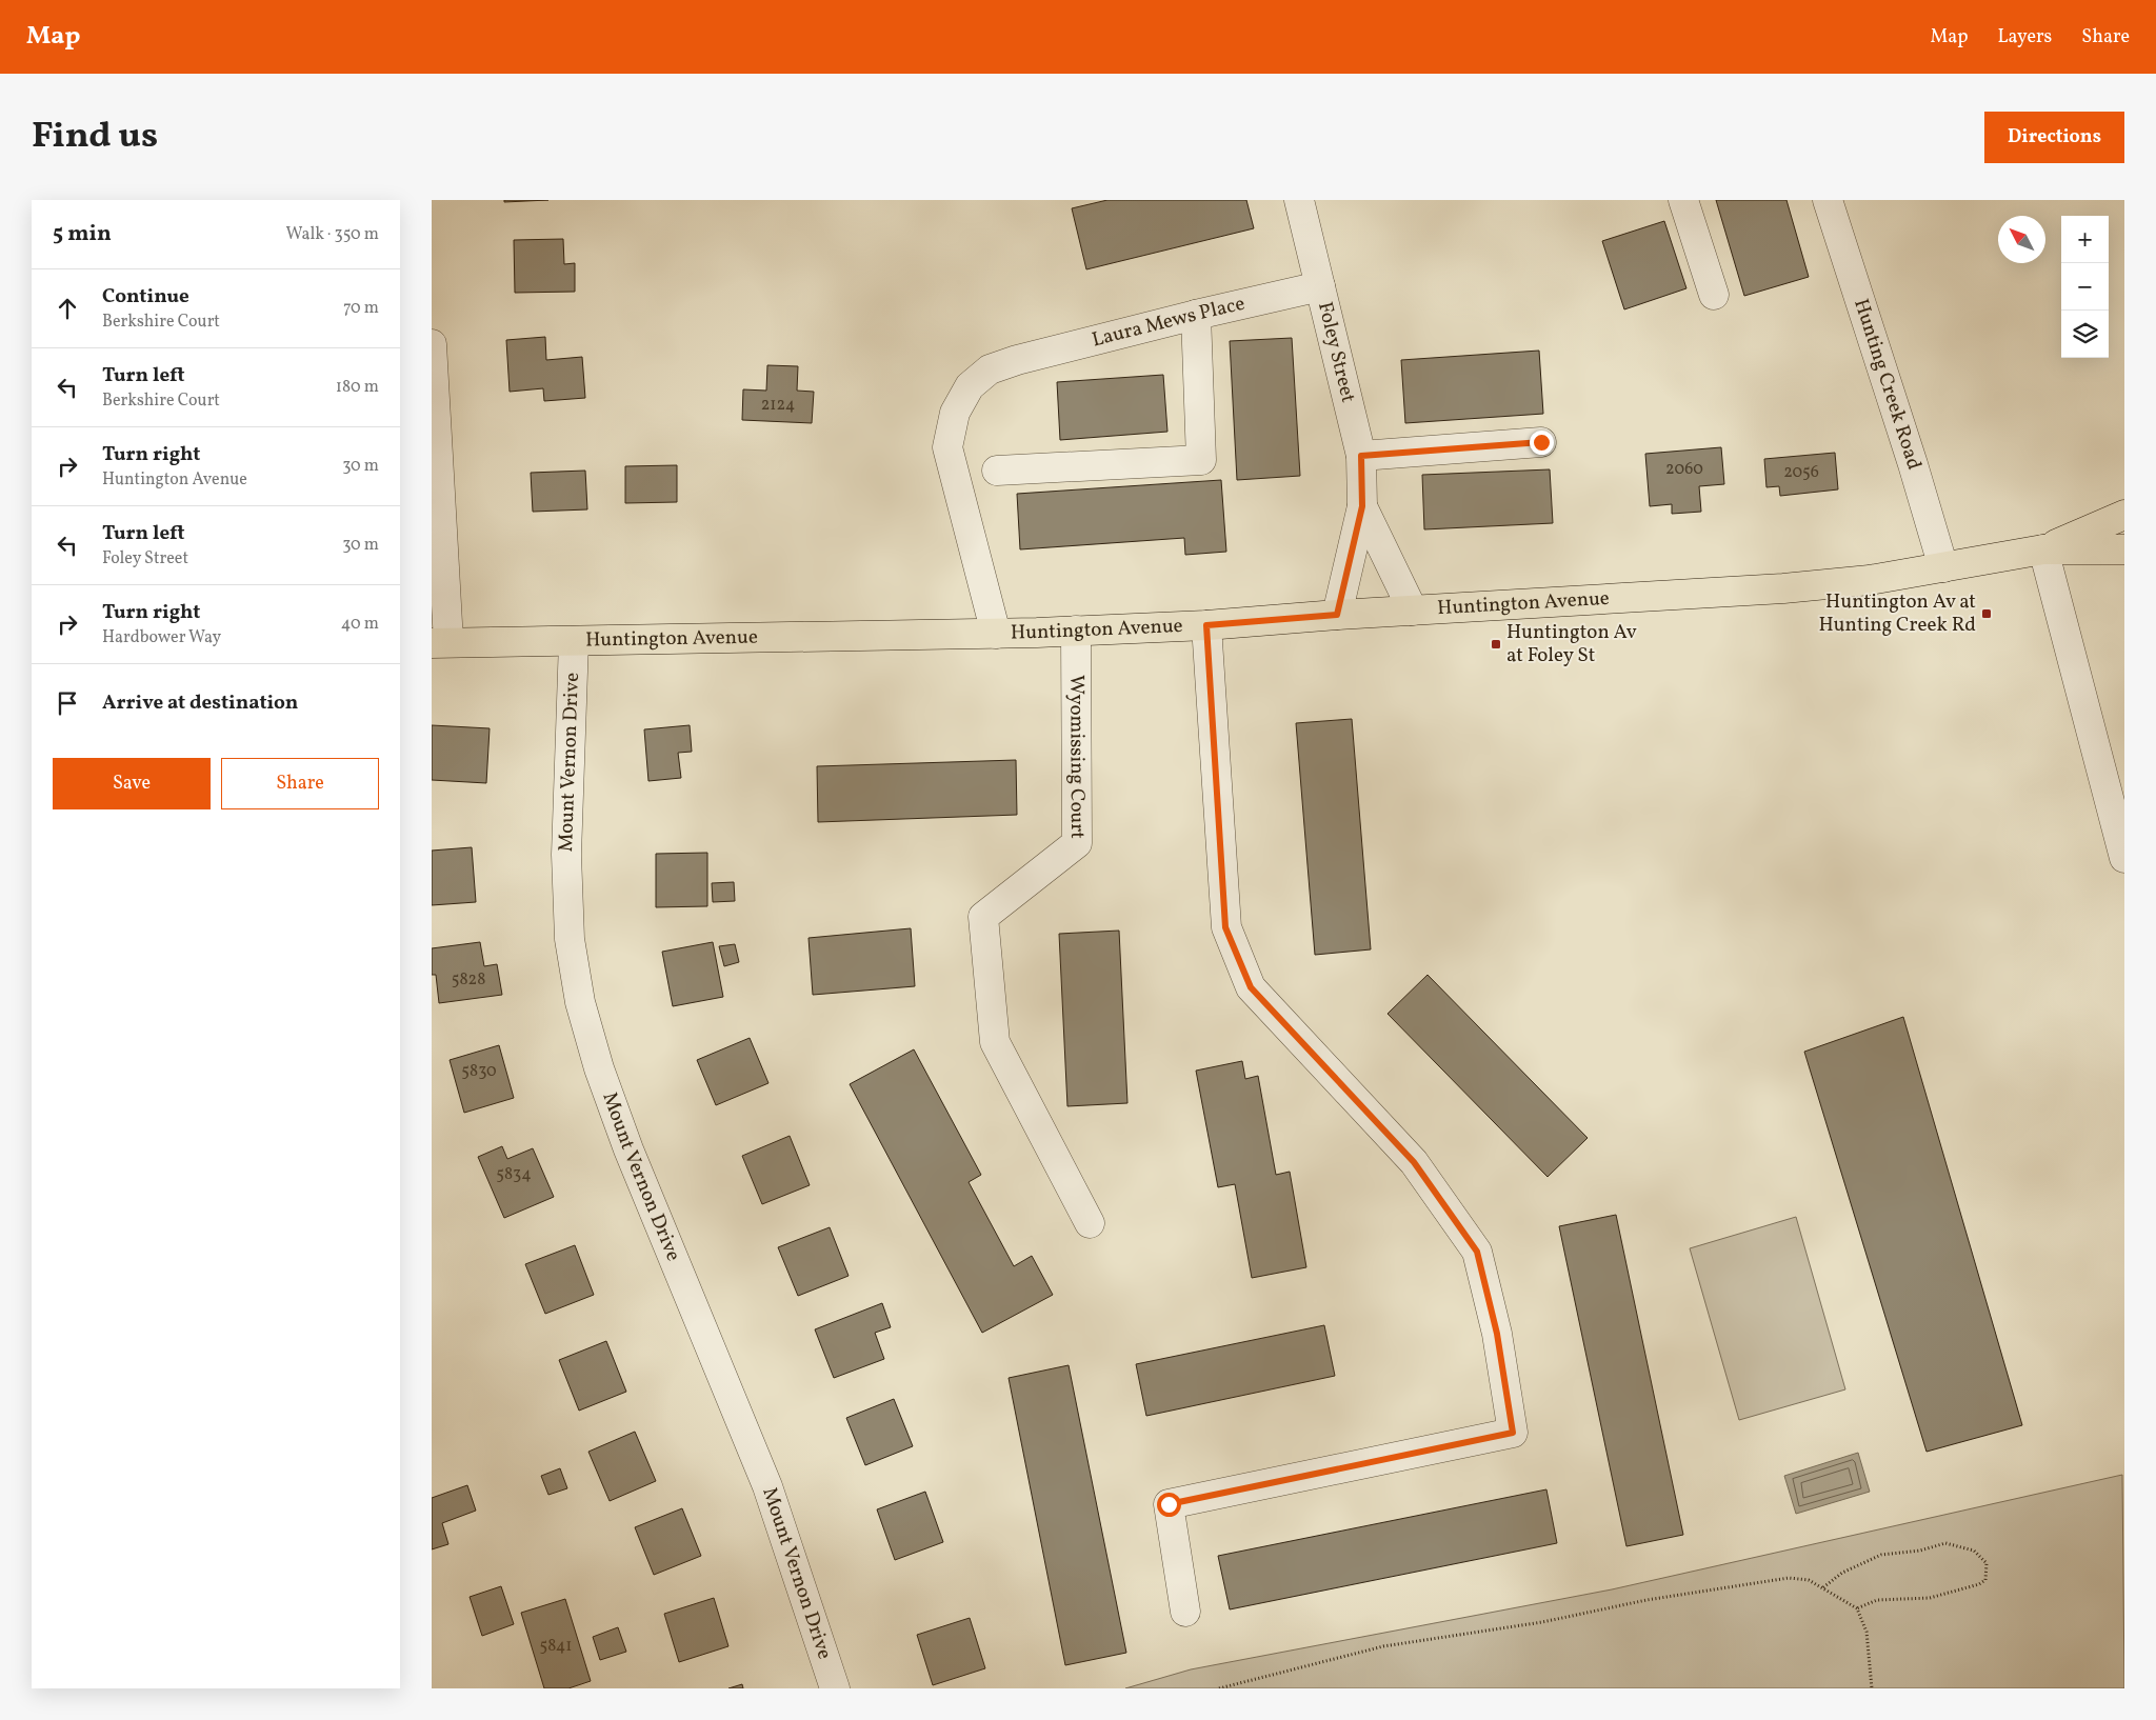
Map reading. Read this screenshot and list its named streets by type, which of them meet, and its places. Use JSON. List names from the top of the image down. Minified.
{"streets":{"main road":["Huntington Avenue"],"street":["Laura Mews Place","Foley Street","Hunting Creek Road","Wyomissing Court","Mount Vernon Drive"]},"crossings":[["Laura Mews Place","Foley Street"],["Laura Mews Place","Huntington Avenue"],["Foley Street","Huntington Avenue"],["Hunting Creek Road","Huntington Avenue"],["Huntington Avenue","Wyomissing Court"],["Huntington Avenue","Mount Vernon Drive"]],"places":{"transit":["Huntington Av at Hunting Creek Rd","Huntington Av at Foley St"]},"house_numbers":["2124","2060","2056","5828","5830","5834","5841"],"north":"top left","page":{"header":"Map","nav":["Map","Layers","Share"],"title":"Find us","buttons":["Directions",["Save","Share"]],"heading":["5 min","Walk · 350 m"],"map_buttons":["+","−"],"list":[["Continue","Berkshire Court","70 m"],["Turn left","Berkshire Court","180 m"],["Turn right","Huntington Avenue","30 m"],["Turn left","Foley Street","30 m"],["Turn right","Hardbower Way","40 m"],"Arrive at destination"]}}
